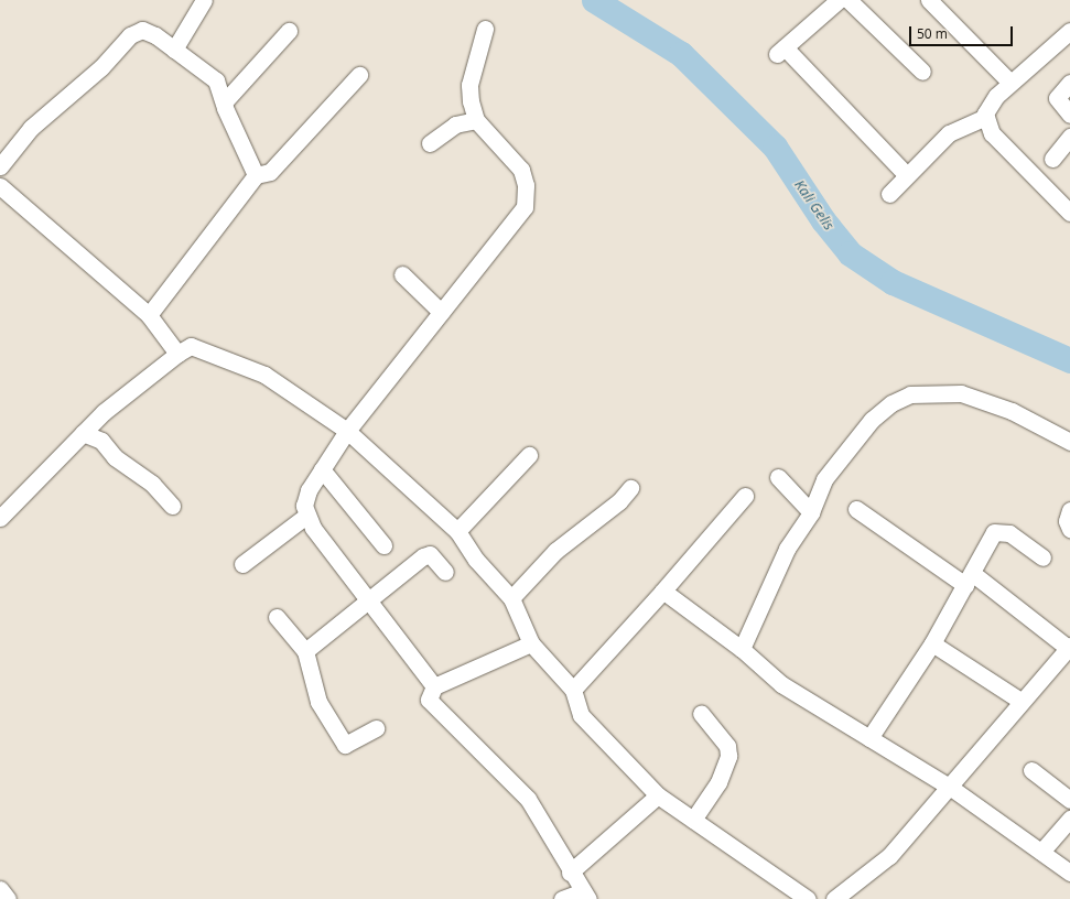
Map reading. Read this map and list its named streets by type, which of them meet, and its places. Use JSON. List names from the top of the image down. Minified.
{"water":["Kali Gelis"],"scale_bar":"50 m"}
